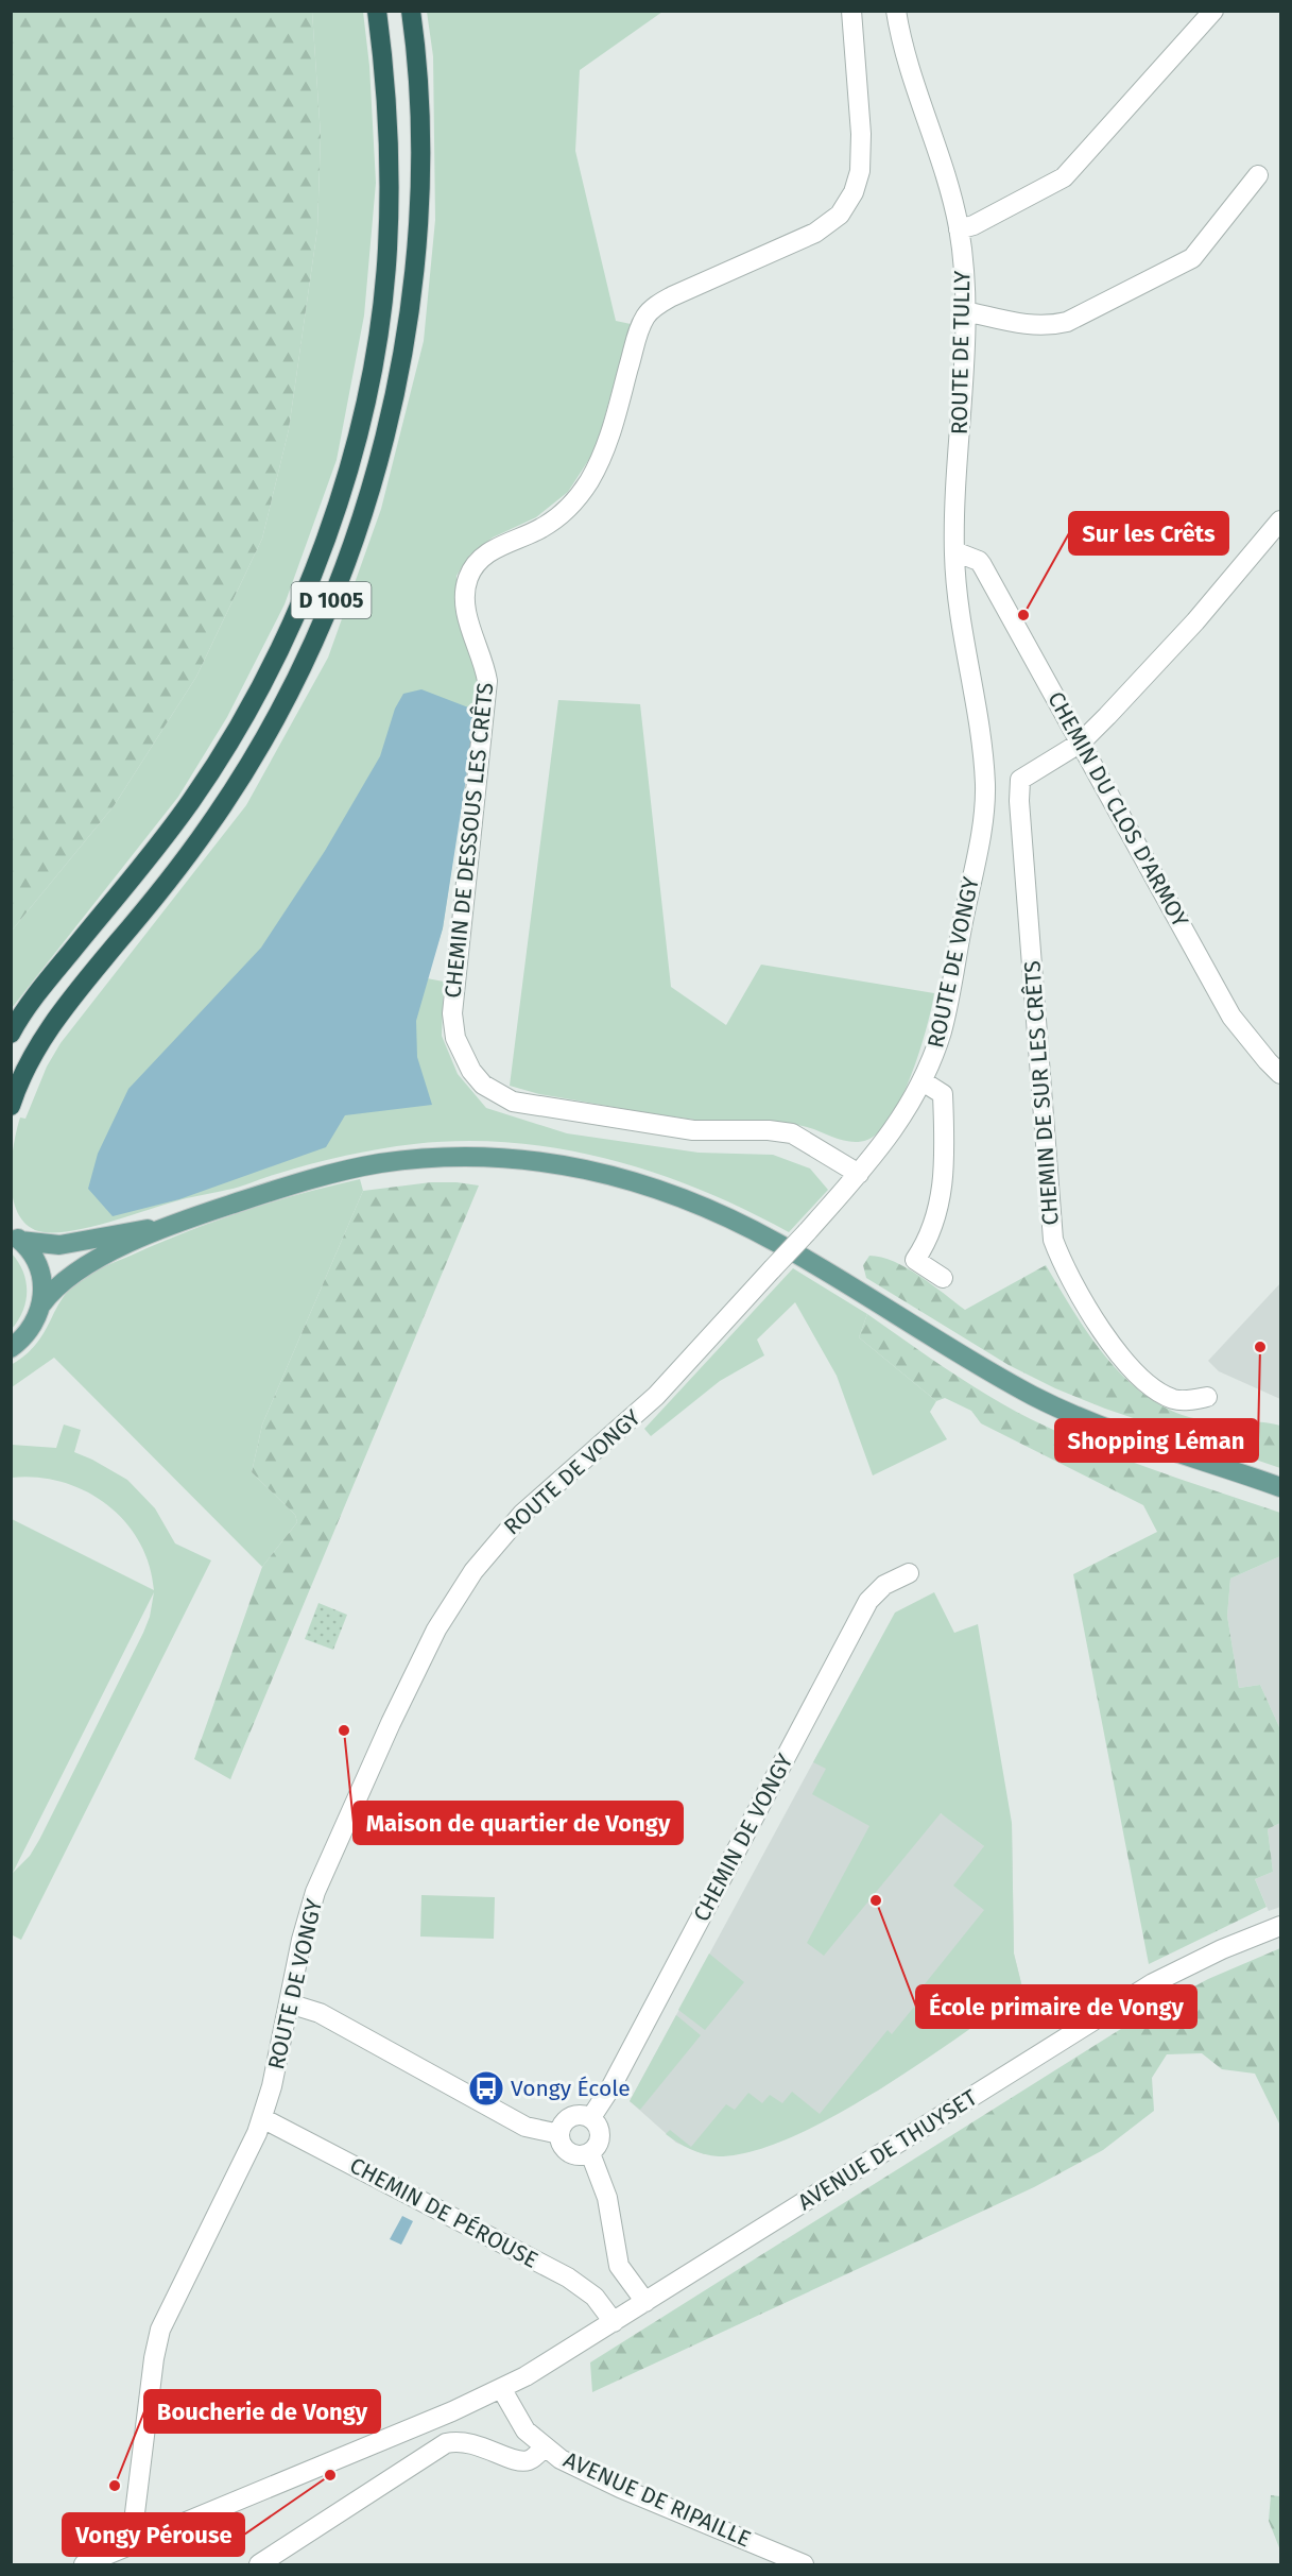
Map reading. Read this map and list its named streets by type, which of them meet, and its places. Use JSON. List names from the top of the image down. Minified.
{"streets":{"highway":["D 1005"],"street":["ROUTE DE TULLY","CHEMIN DU CLOS D'ARMOY","CHEMIN DE DESSOUS LES CRÊTS","ROUTE DE VONGY","CHEMIN DE SUR LES CRÊTS","CHEMIN DE VONGY","AVENUE DE THUYSET","CHEMIN DE PÉROUSE","AVENUE DE RIPAILLE"]},"crossings":[["ROUTE DE TULLY","CHEMIN DU CLOS D'ARMOY"],["ROUTE DE TULLY","ROUTE DE VONGY"],["CHEMIN DU CLOS D'ARMOY","ROUTE DE VONGY"],["CHEMIN DU CLOS D'ARMOY","CHEMIN DE SUR LES CRÊTS"],["CHEMIN DE DESSOUS LES CRÊTS","ROUTE DE VONGY"],["ROUTE DE VONGY","AVENUE DE THUYSET"],["ROUTE DE VONGY","CHEMIN DE PÉROUSE"],["AVENUE DE THUYSET","CHEMIN DE PÉROUSE"],["AVENUE DE THUYSET","AVENUE DE RIPAILLE"]],"places":{"other":["Sur les Crêts","Shopping Léman","Maison de quartier de Vongy","École primaire de Vongy","Vongy Pérouse","Boucherie de Vongy"],"bus stop":["Vongy École"]}}
